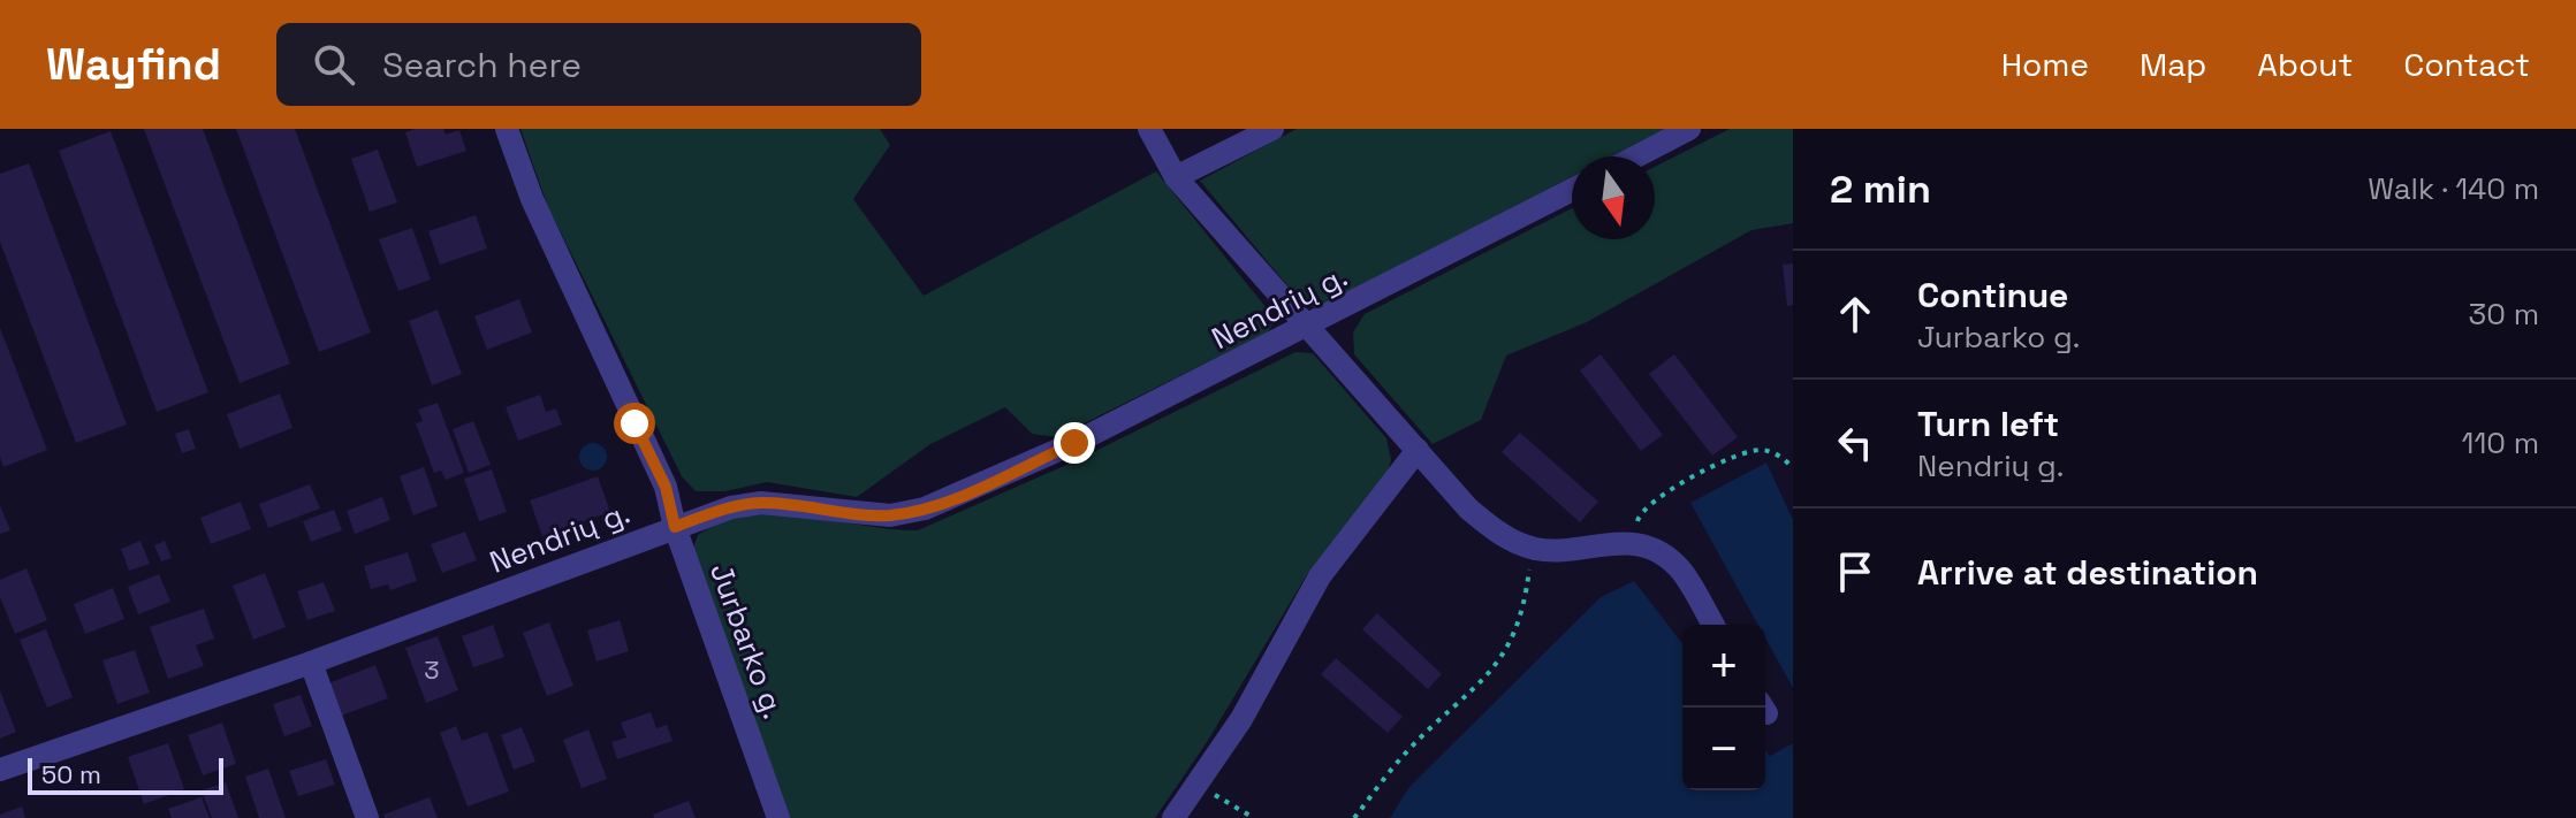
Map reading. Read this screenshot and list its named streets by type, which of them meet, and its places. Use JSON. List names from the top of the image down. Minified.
{"streets":{"street":["Nendrių g.","Jurbarko g."]},"crossings":[["Nendrių g.","Jurbarko g."]],"house_numbers":["3"],"scale_bar":"50 m","north":"bottom","page":{"header":"Wayfind","search":"Search here","nav":["Home","Map","About","Contact"],"heading":["2 min","Walk · 140 m"],"list":[["Continue","Jurbarko g.","30 m"],["Turn left","Nendrių g.","110 m"],"Arrive at destination"],"map_buttons":["+","−"],"scale":"50 m"}}
